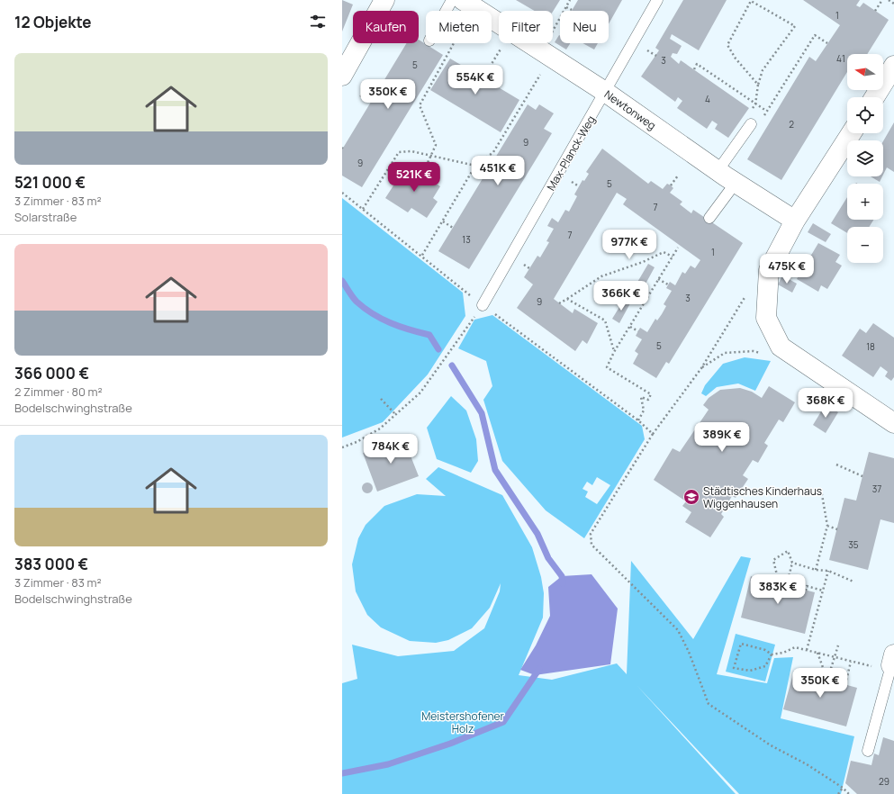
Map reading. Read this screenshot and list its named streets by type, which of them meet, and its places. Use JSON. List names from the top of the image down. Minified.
{"streets":{"street":["Newtonweg"],"lane":["Max-Planck-Weg"]},"crossings":[["Newtonweg","Max-Planck-Weg"]],"parks":["Meistershofener Holz"],"places":{"school or university":["Städtisches Kinderhaus Wiggenhausen"]},"house_numbers":["1","41","3","5","4","2","9","9","5","7","7","13","1","3","9","5","18","37","35","29"],"north":"left","page":{"heading":"12 Objekte","chip":["Kaufen","Mieten","Filter","Neu"],"list":[{"name":"521 000 €","note":"3 Zimmer · 83 m² · Solarstraße"},{"name":"366 000 €","note":"2 Zimmer · 80 m² · Bodelschwinghstraße"},{"name":"383 000 €","note":"3 Zimmer · 83 m² · Bodelschwinghstraße"}],"map_buttons":["+","−"],"price":["554K €","350K €","451K €","521K €","977K €","475K €","366K €","368K €","389K €","784K €","383K €","350K €"]}}
